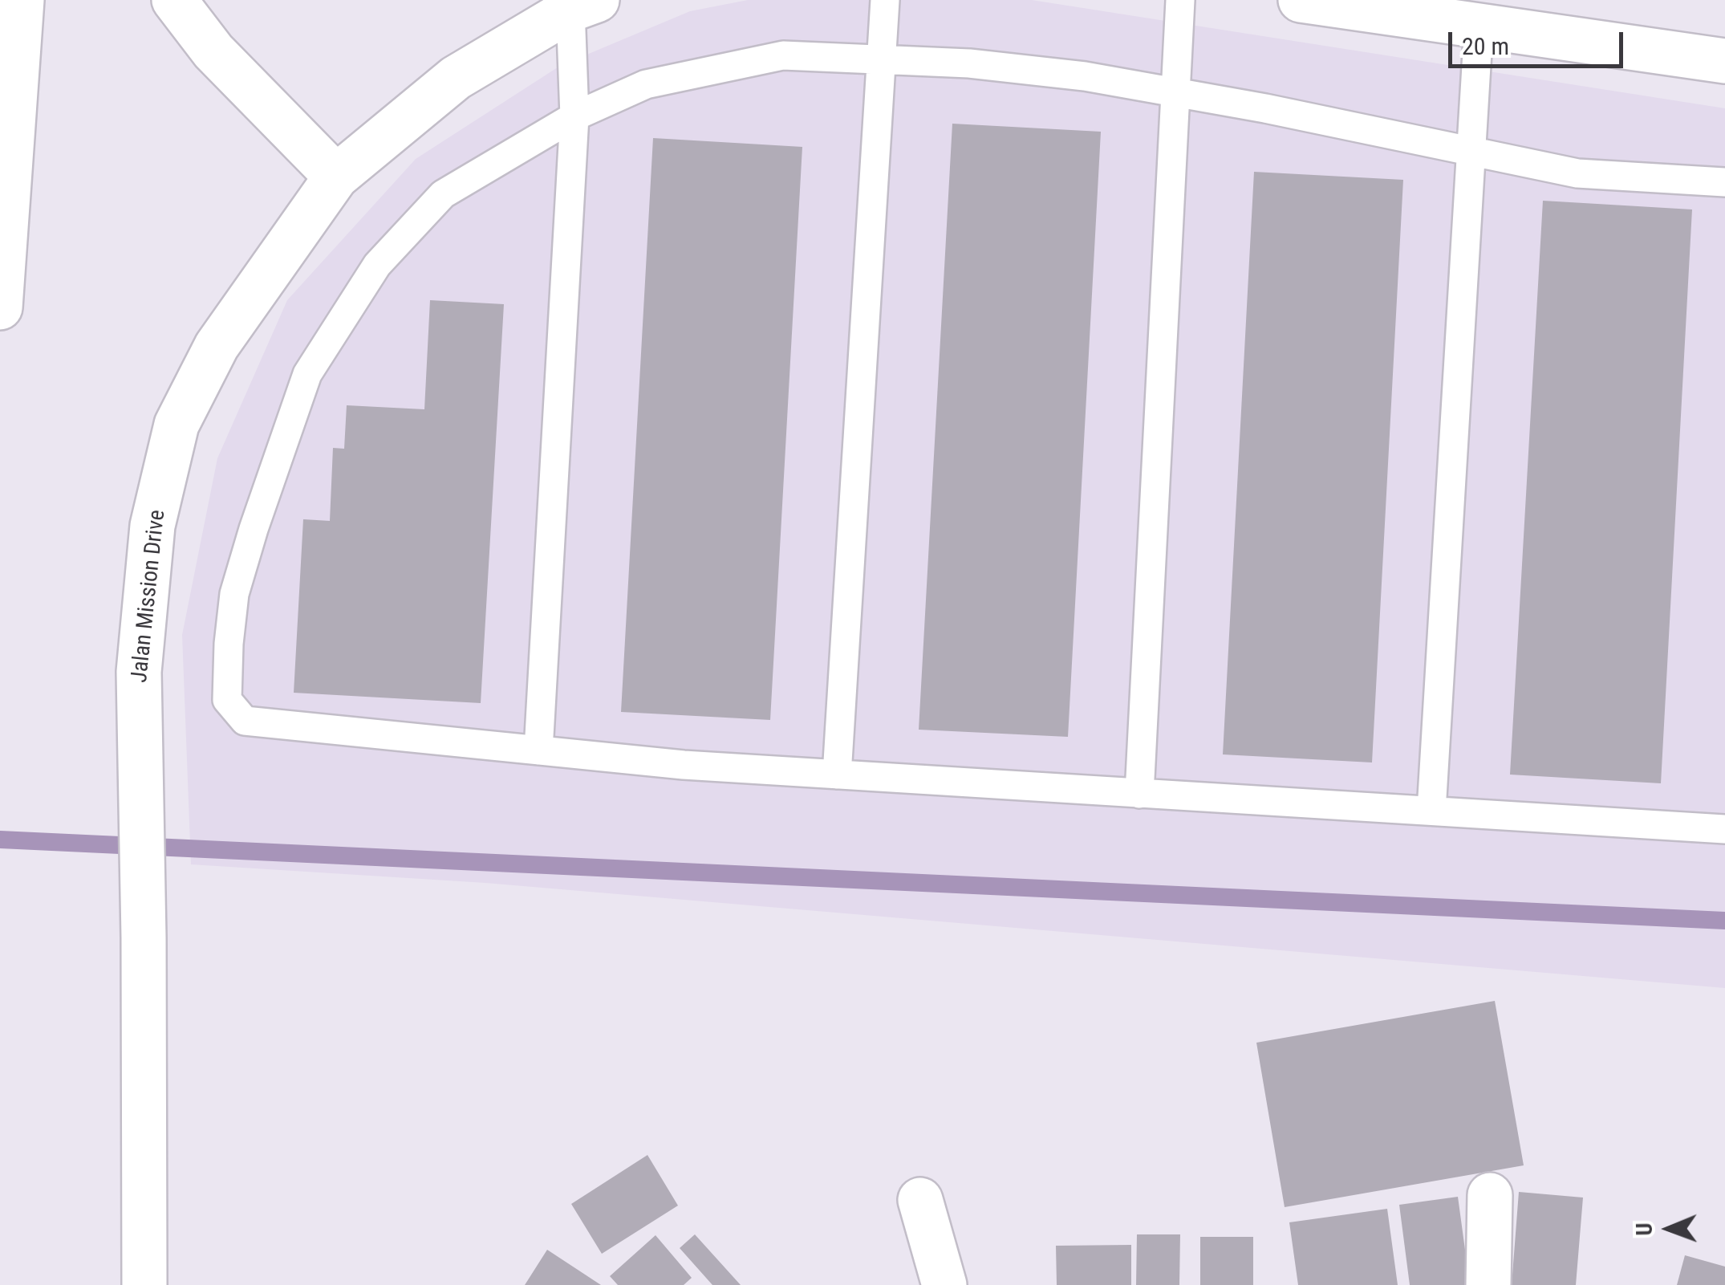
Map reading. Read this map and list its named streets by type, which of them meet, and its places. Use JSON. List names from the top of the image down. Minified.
{"streets":{"street":["Jalan Mission Drive"]},"scale_bar":"20 m","north":"left"}
